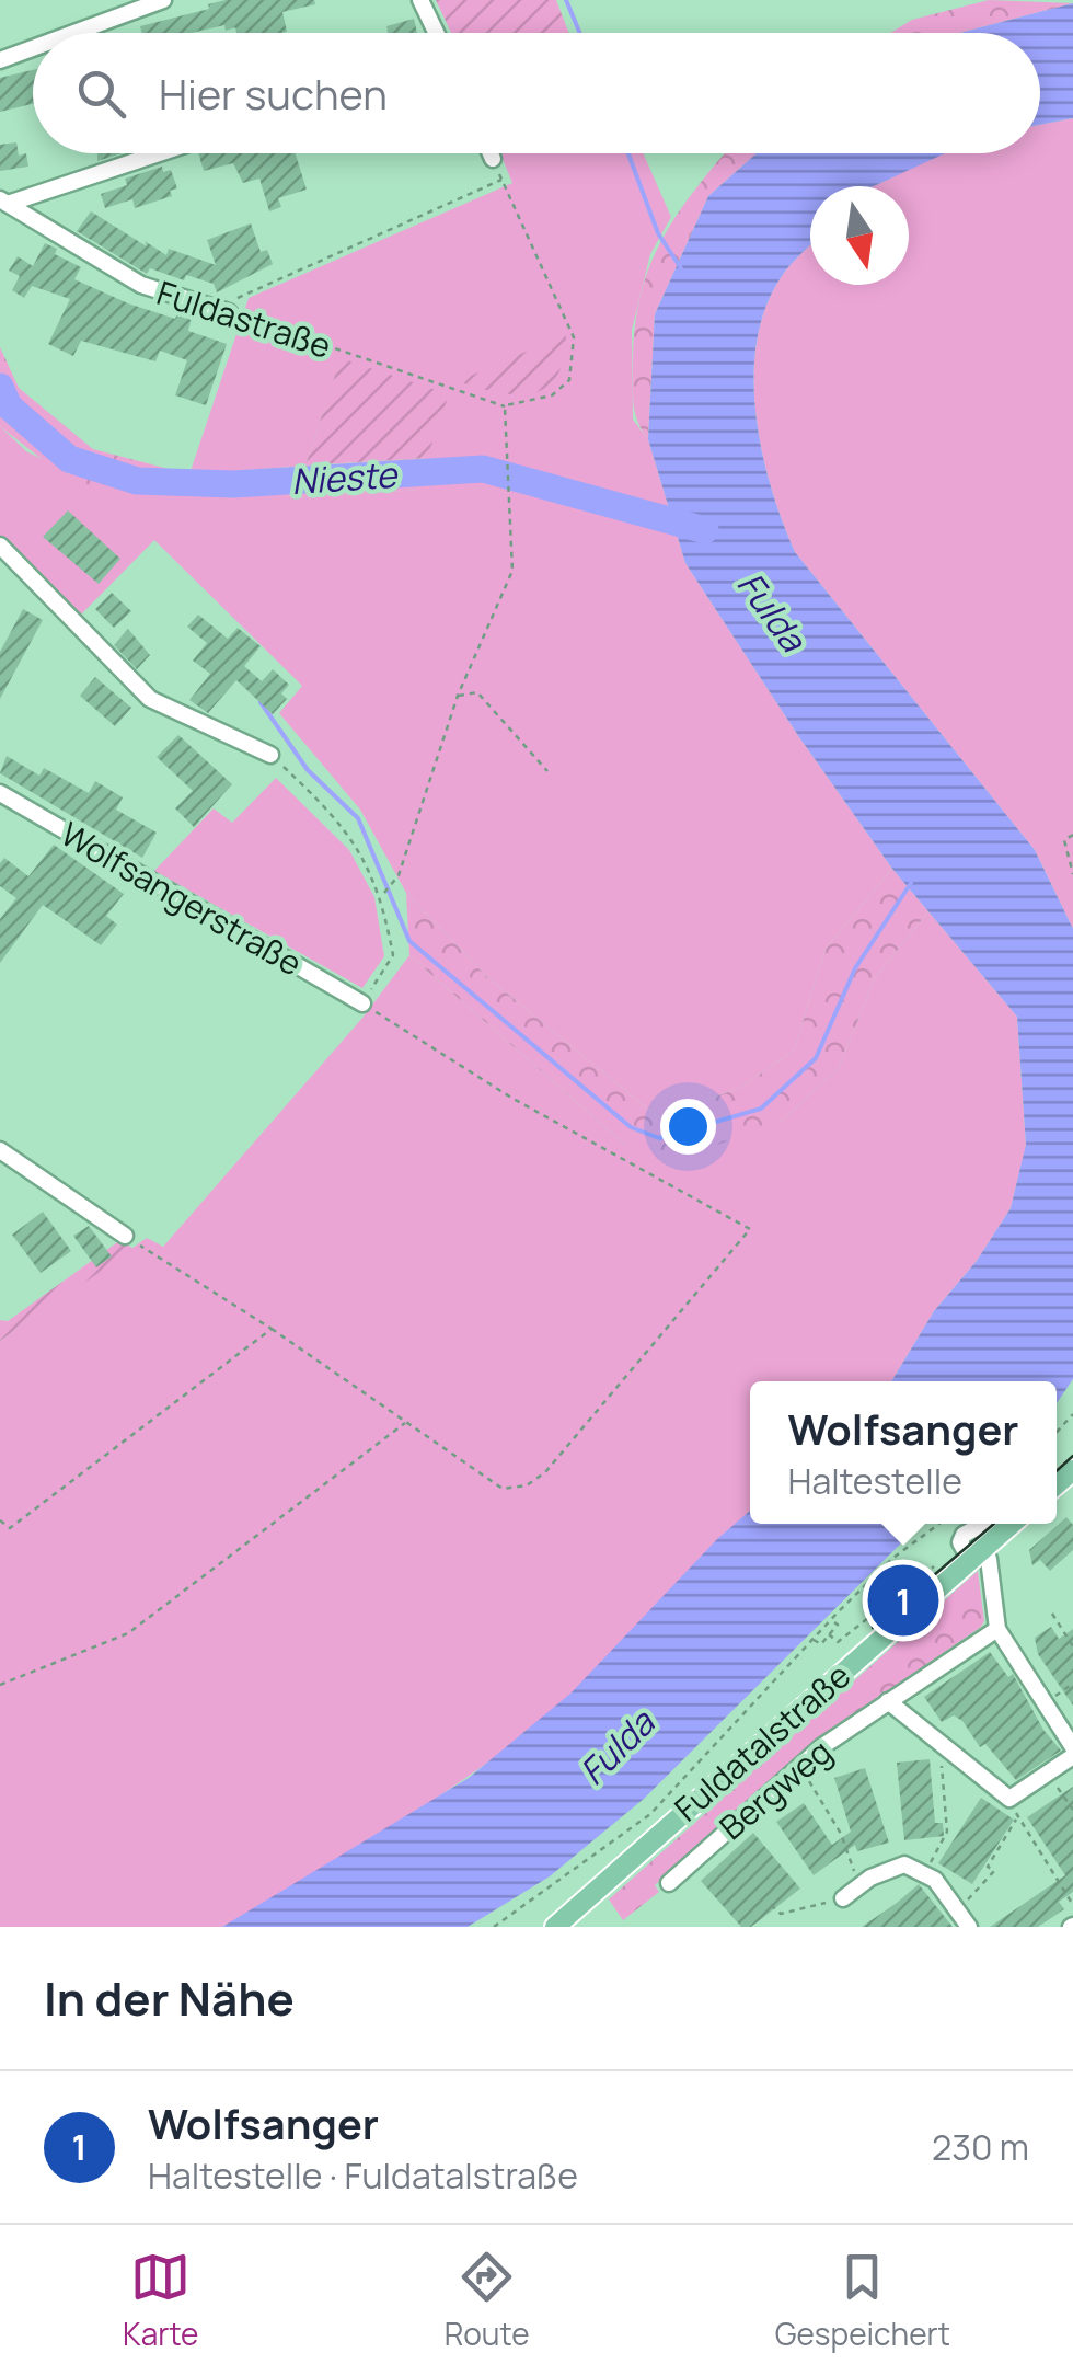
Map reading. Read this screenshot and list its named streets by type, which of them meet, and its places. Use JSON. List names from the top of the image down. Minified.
{"streets":{"main road":["Fuldatalstraße"],"street":["Fuldastraße","Wolfsangerstraße","Bergweg"]},"water":["Nieste","Fulda"],"north":"bottom","page":{"search":"Hier suchen","popup":["Wolfsanger","Haltestelle"],"pins":"1","heading":"In der Nähe","list":[{"mark":"1","name":"Wolfsanger","note":"Haltestelle · Fuldatalstraße","value":"230 m"}],"nav":["Karte","Route","Gespeichert"]}}
